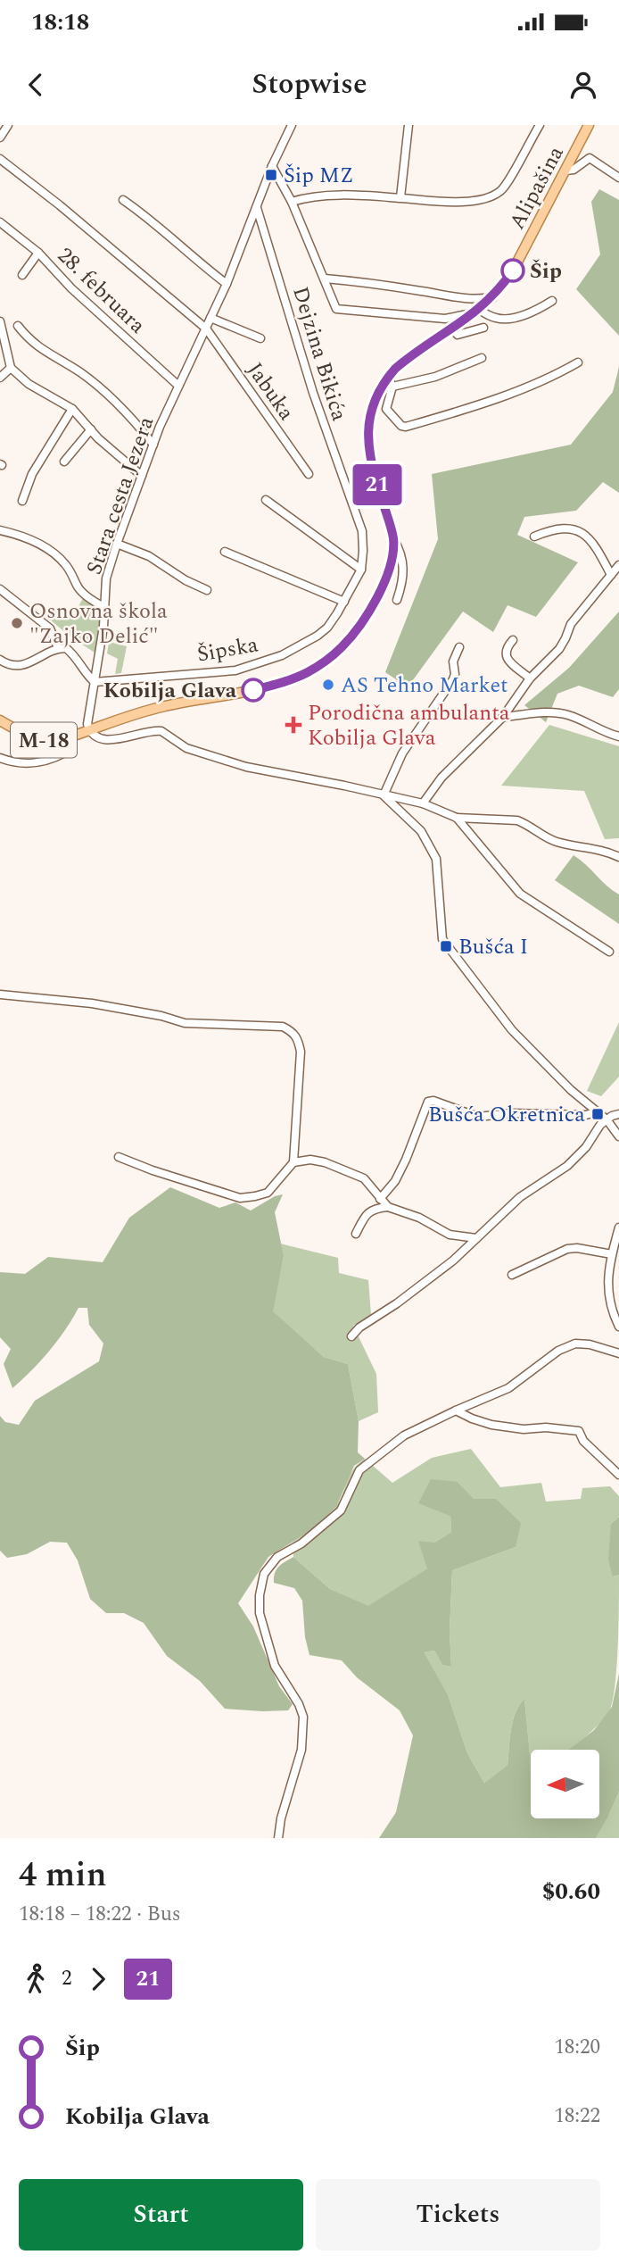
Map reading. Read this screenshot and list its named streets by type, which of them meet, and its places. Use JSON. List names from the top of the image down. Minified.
{"streets":{"main road":["Alipašina","M-18"],"street":["28. februara","Dejzina Bikića","Jabuka","Stara cesta Jezera","Šipska"]},"crossings":[["Alipašina","Stara cesta Jezera"],["Alipašina","M-18"],["28. februara","Stara cesta Jezera"],["Dejzina Bikića","Stara cesta Jezera"],["Dejzina Bikića","Šipska"],["Jabuka","Stara cesta Jezera"],["Stara cesta Jezera","Šipska"],["Stara cesta Jezera","M-18"]],"places":{"transit":["Šip MZ","Bušća I","Bušća Okretnica"],"other":["Šip","Osnovna škola \"Zajko Delić\"","AS Tehno Market","Kobilja Glava"],"health":["Porodična ambulanta Kobilja Glava"]},"lines":["bus line 21"],"north":"left","page":{"status":"18:18","header":"Stopwise","on_map":"21","heading":["4 min","18:18 – 18:22 · Bus","$0.60"],"legs":["2","21"],"list":[{"name":"Šip","value":"18:20"},{"name":"Kobilja Glava","value":"18:22"}],"buttons":["Start","Tickets"]}}
